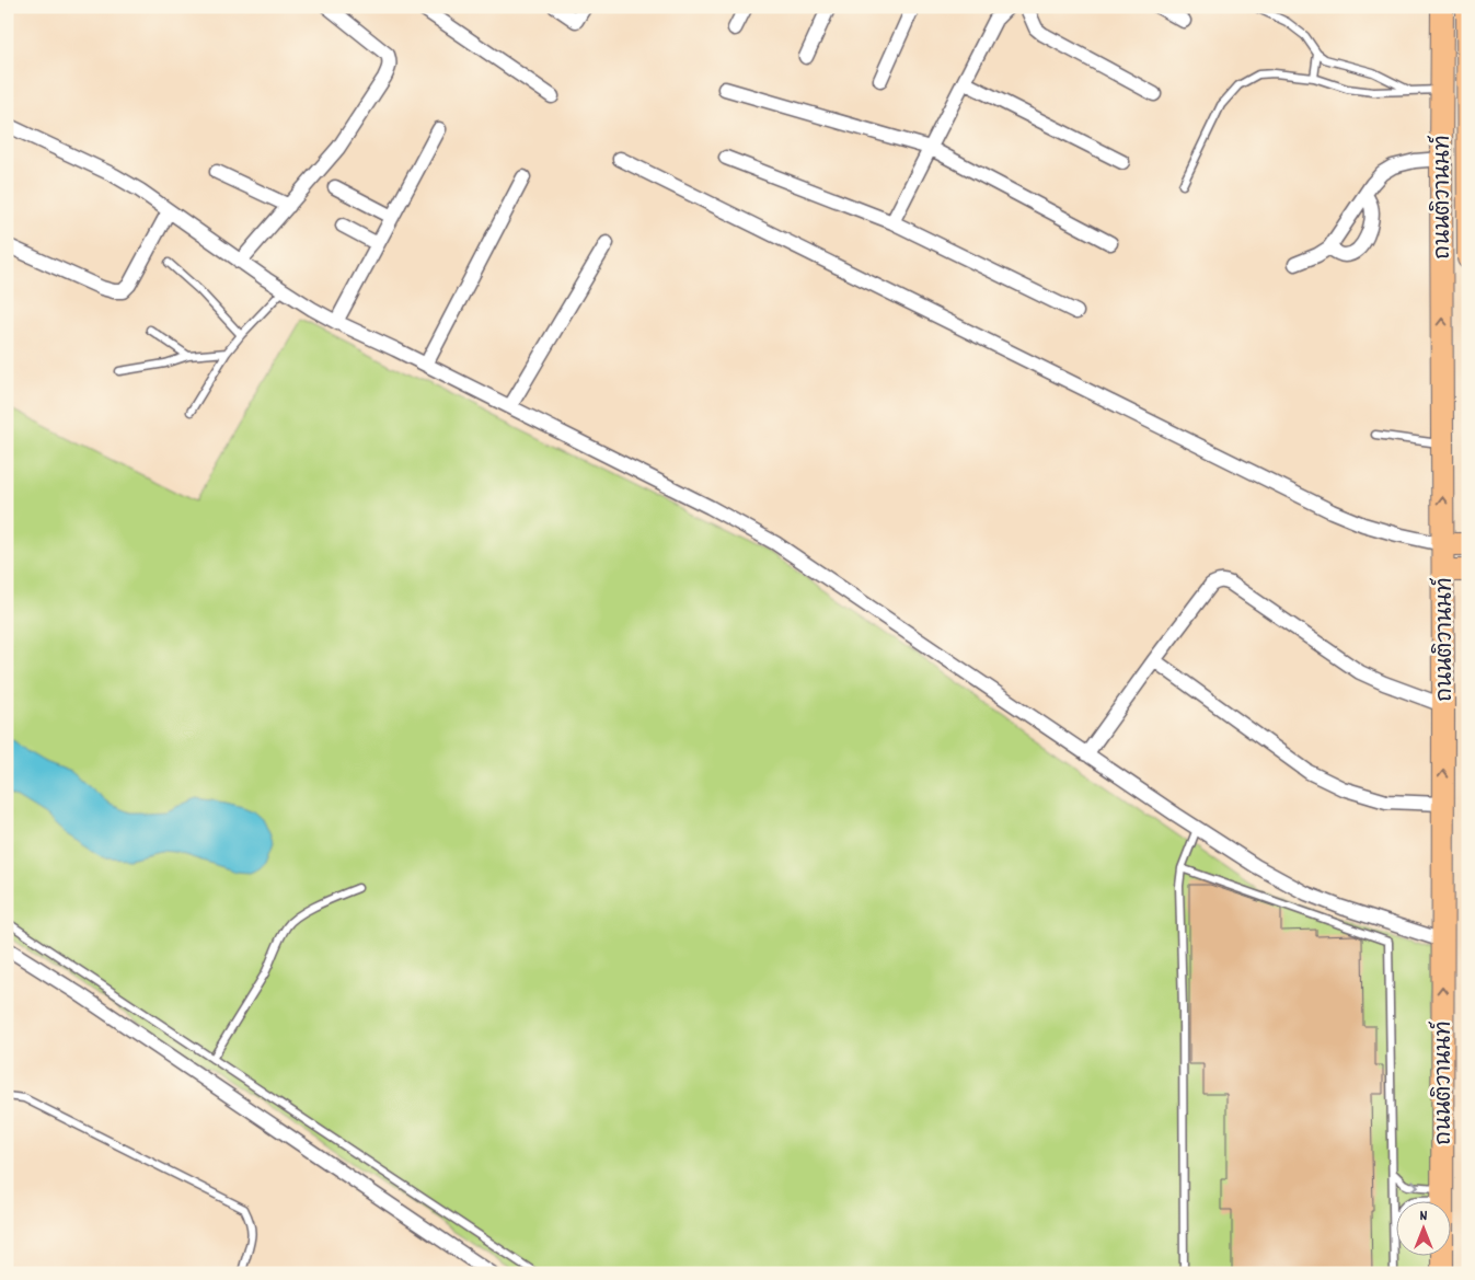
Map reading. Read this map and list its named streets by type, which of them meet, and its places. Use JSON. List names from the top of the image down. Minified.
{"streets":{"main road":["ถนนติวานนท์"]},"one_way":["ถนนติวานนท์"],"north":"top"}
